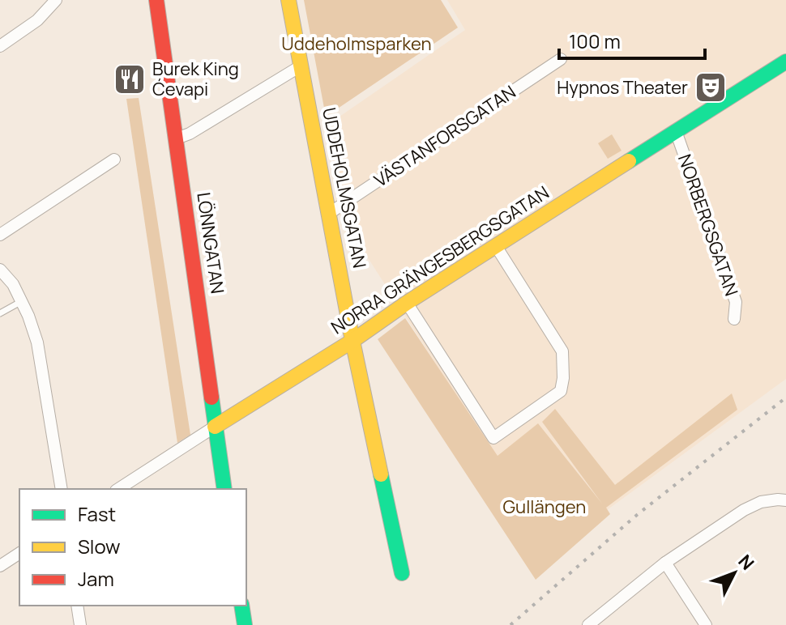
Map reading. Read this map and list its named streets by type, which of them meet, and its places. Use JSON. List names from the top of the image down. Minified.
{"streets":{"street":["VÄSTANFORSGATAN","UDDEHOLMSGATAN","NORBERGSGATAN","LÖNNGATAN","NORRA GRÄNGESBERGSGATAN"]},"crossings":[["VÄSTANFORSGATAN","UDDEHOLMSGATAN"],["UDDEHOLMSGATAN","NORRA GRÄNGESBERGSGATAN"],["NORBERGSGATAN","NORRA GRÄNGESBERGSGATAN"],["LÖNNGATAN","NORRA GRÄNGESBERGSGATAN"]],"parks":["Uddeholmsparken","Gullängen"],"places":{"restaurant":["Burek King Ćevapi"],"theatre":["Hypnos Theater"]},"legend":["Fast","Slow","Jam"],"scale_bar":"100 m","north":"top right"}
